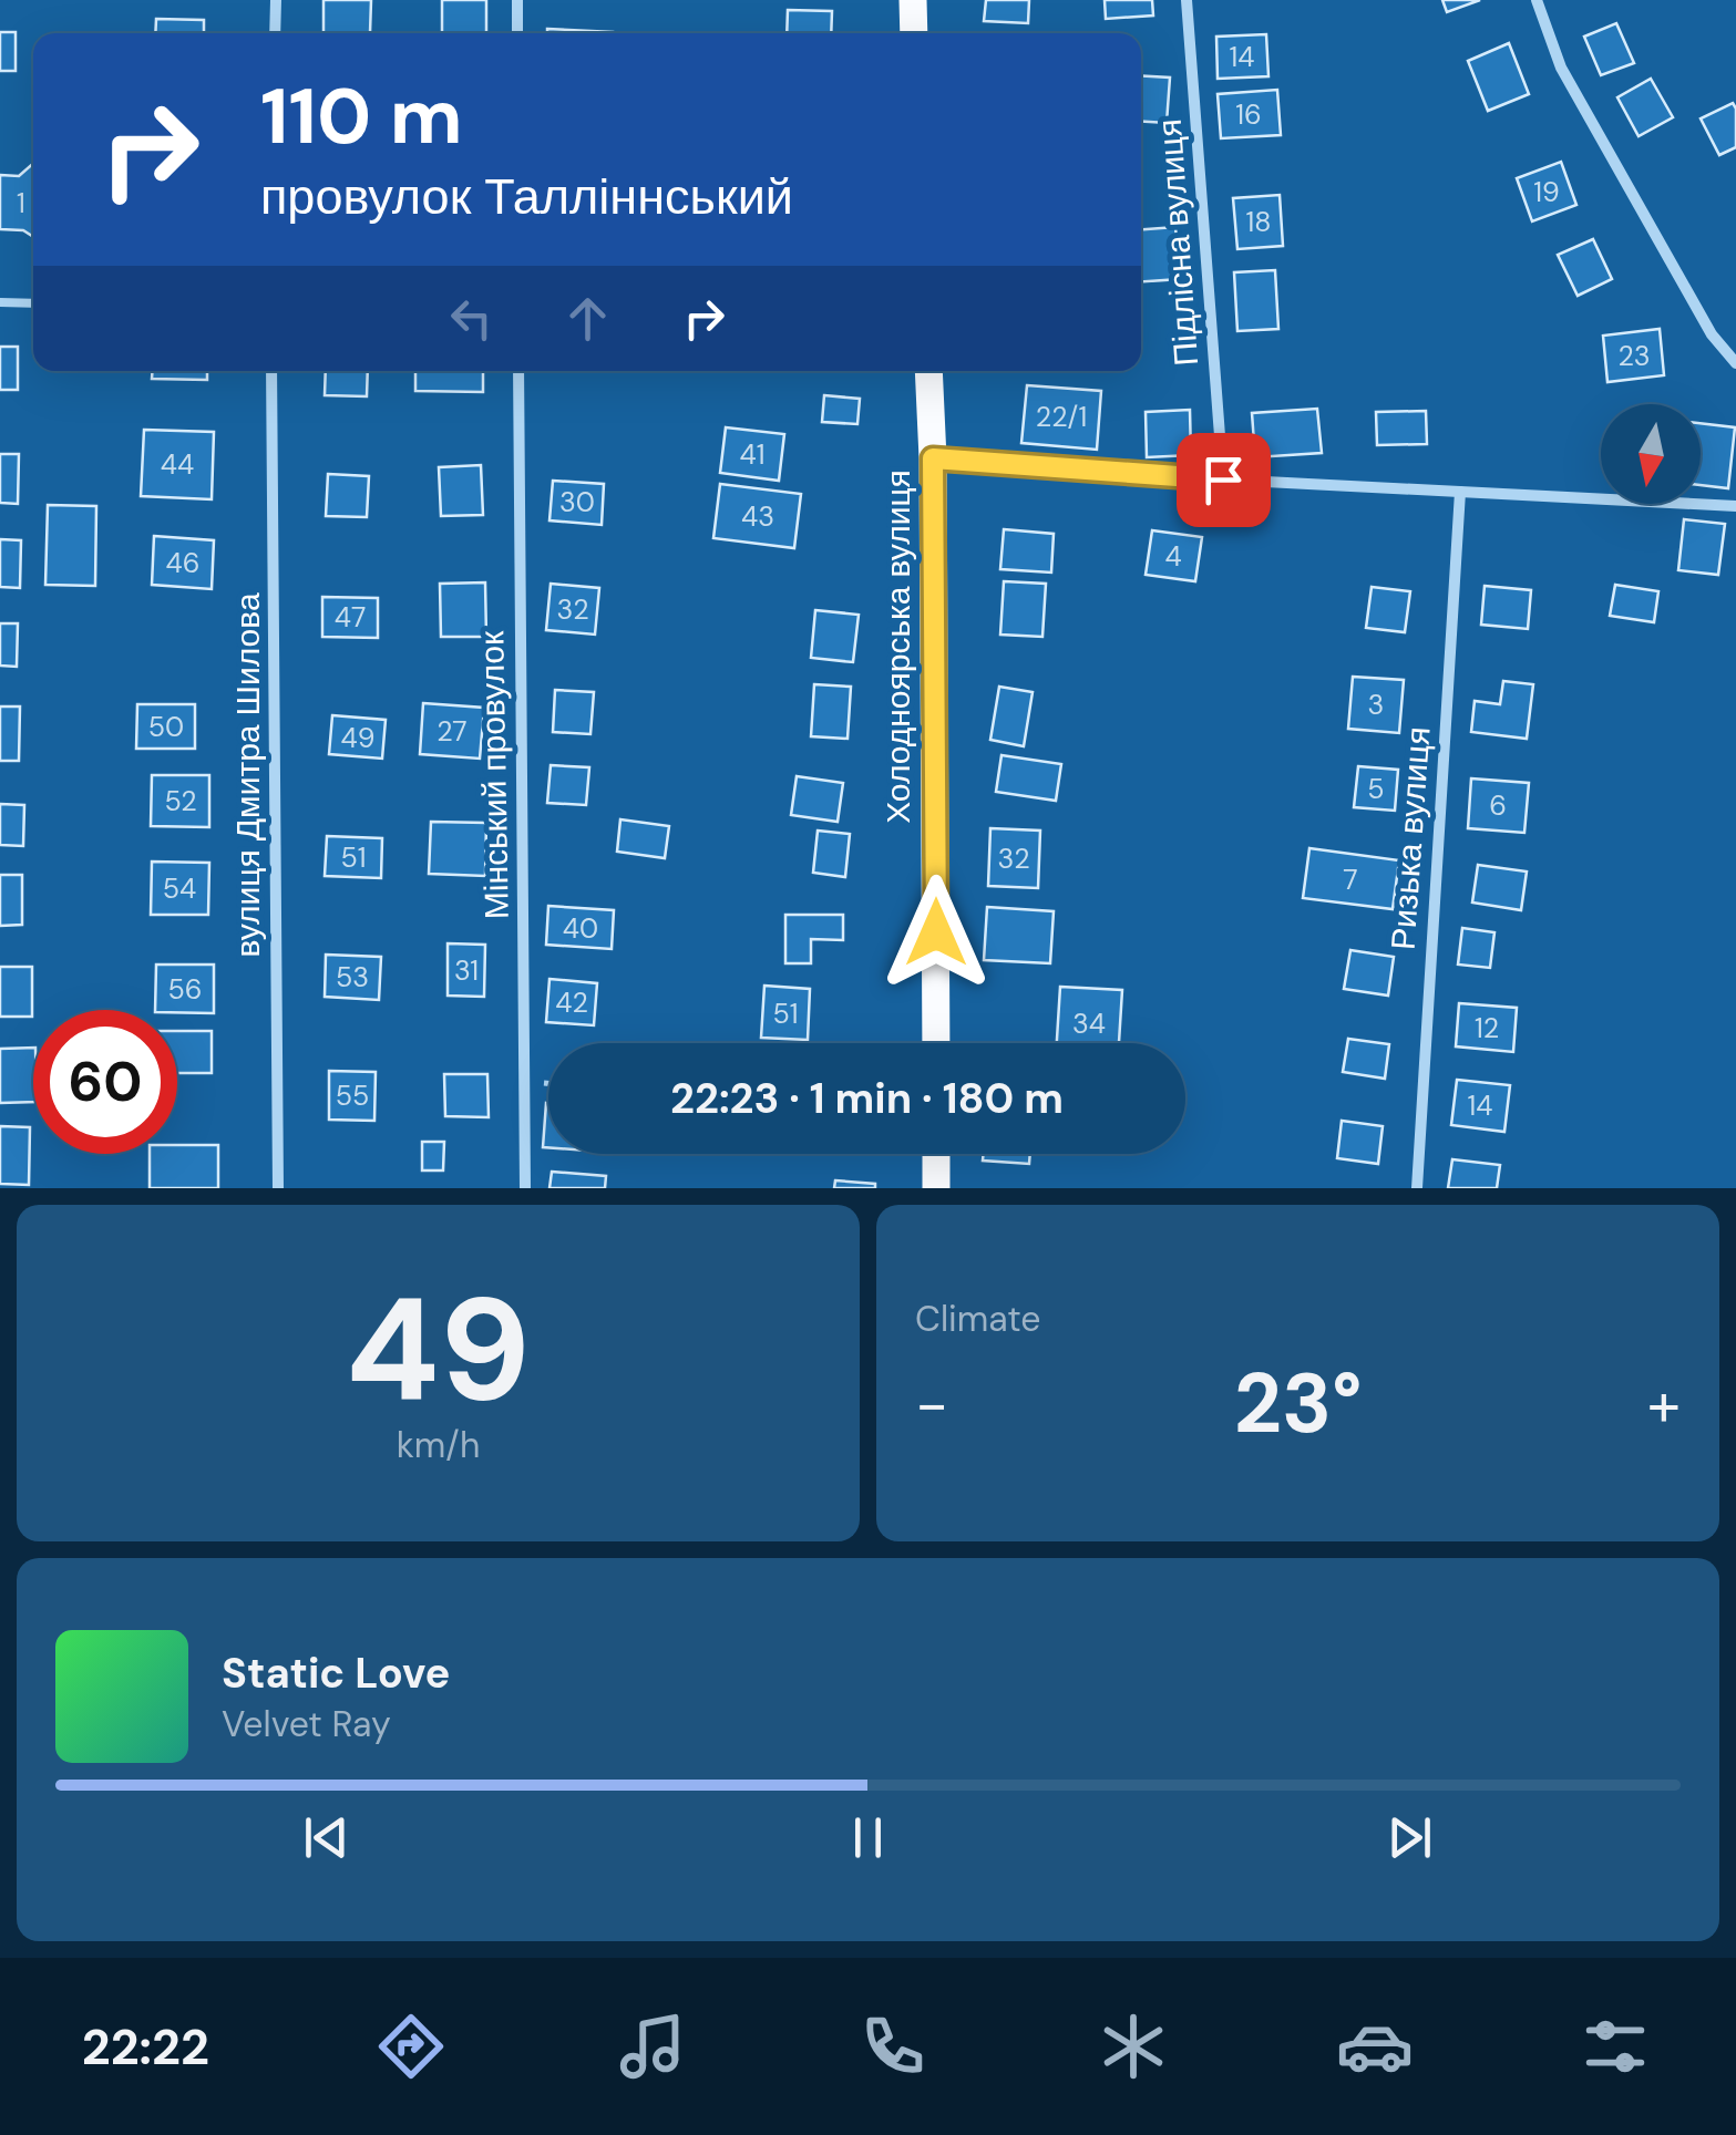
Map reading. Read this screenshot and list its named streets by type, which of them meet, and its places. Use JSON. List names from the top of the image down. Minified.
{"streets":{"main road":["Холодноярська вулиця"],"street":["Підлісна вулиця","вулиця Дмитра Шилова","Мінський провулок","Ризька вулиця"]},"house_numbers":["14","16","19","1","18","23","22/1","41","44","30","43","4","46","32","47","3","50","27","49","5","52","6","51","32","7","54","40","31","53","56","42","51","34","12","55","14"],"north":"bottom","page":{"turn":["110 m","провулок Талліннський"],"limit":"60","trip":"22:23 · 1 min · 180 m","tile":[["49","km/h"],"Climate"],"heat":["−","23°","+"],"song":["Static Love","Velvet Ray"],"tabs":"22:22"}}
